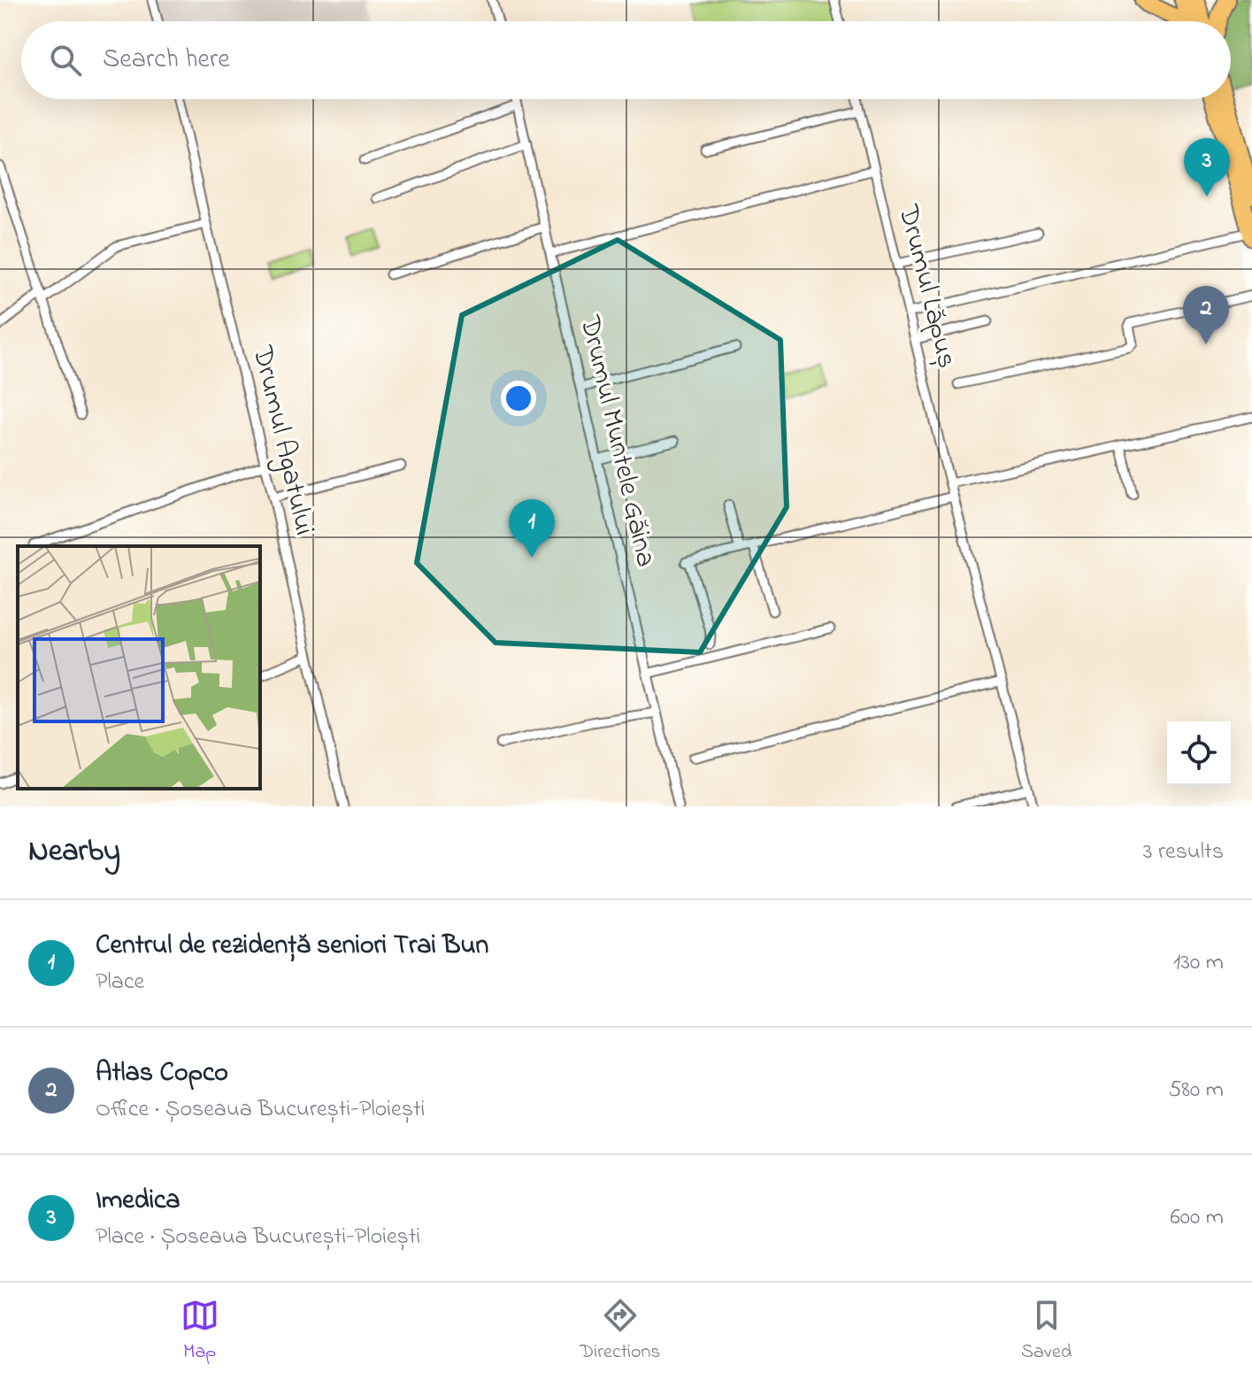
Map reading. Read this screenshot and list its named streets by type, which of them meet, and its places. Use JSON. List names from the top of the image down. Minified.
{"streets":{"street":["Drumul Lăpuș","Drumul Agatului","Drumul Muntele Găina"]},"page":{"search":"Search here","pins":["3","2","1"],"heading":["Nearby","3 results"],"list":[{"mark":"1","name":"Centrul de rezidență seniori Trai Bun","note":"Place","value":"130 m"},{"mark":"2","name":"Atlas Copco","note":"Office · Șoseaua București-Ploiești","value":"580 m"},{"mark":"3","name":"Imedica","note":"Place · Șoseaua București-Ploiești","value":"600 m"}],"nav":["Map","Directions","Saved"]}}
